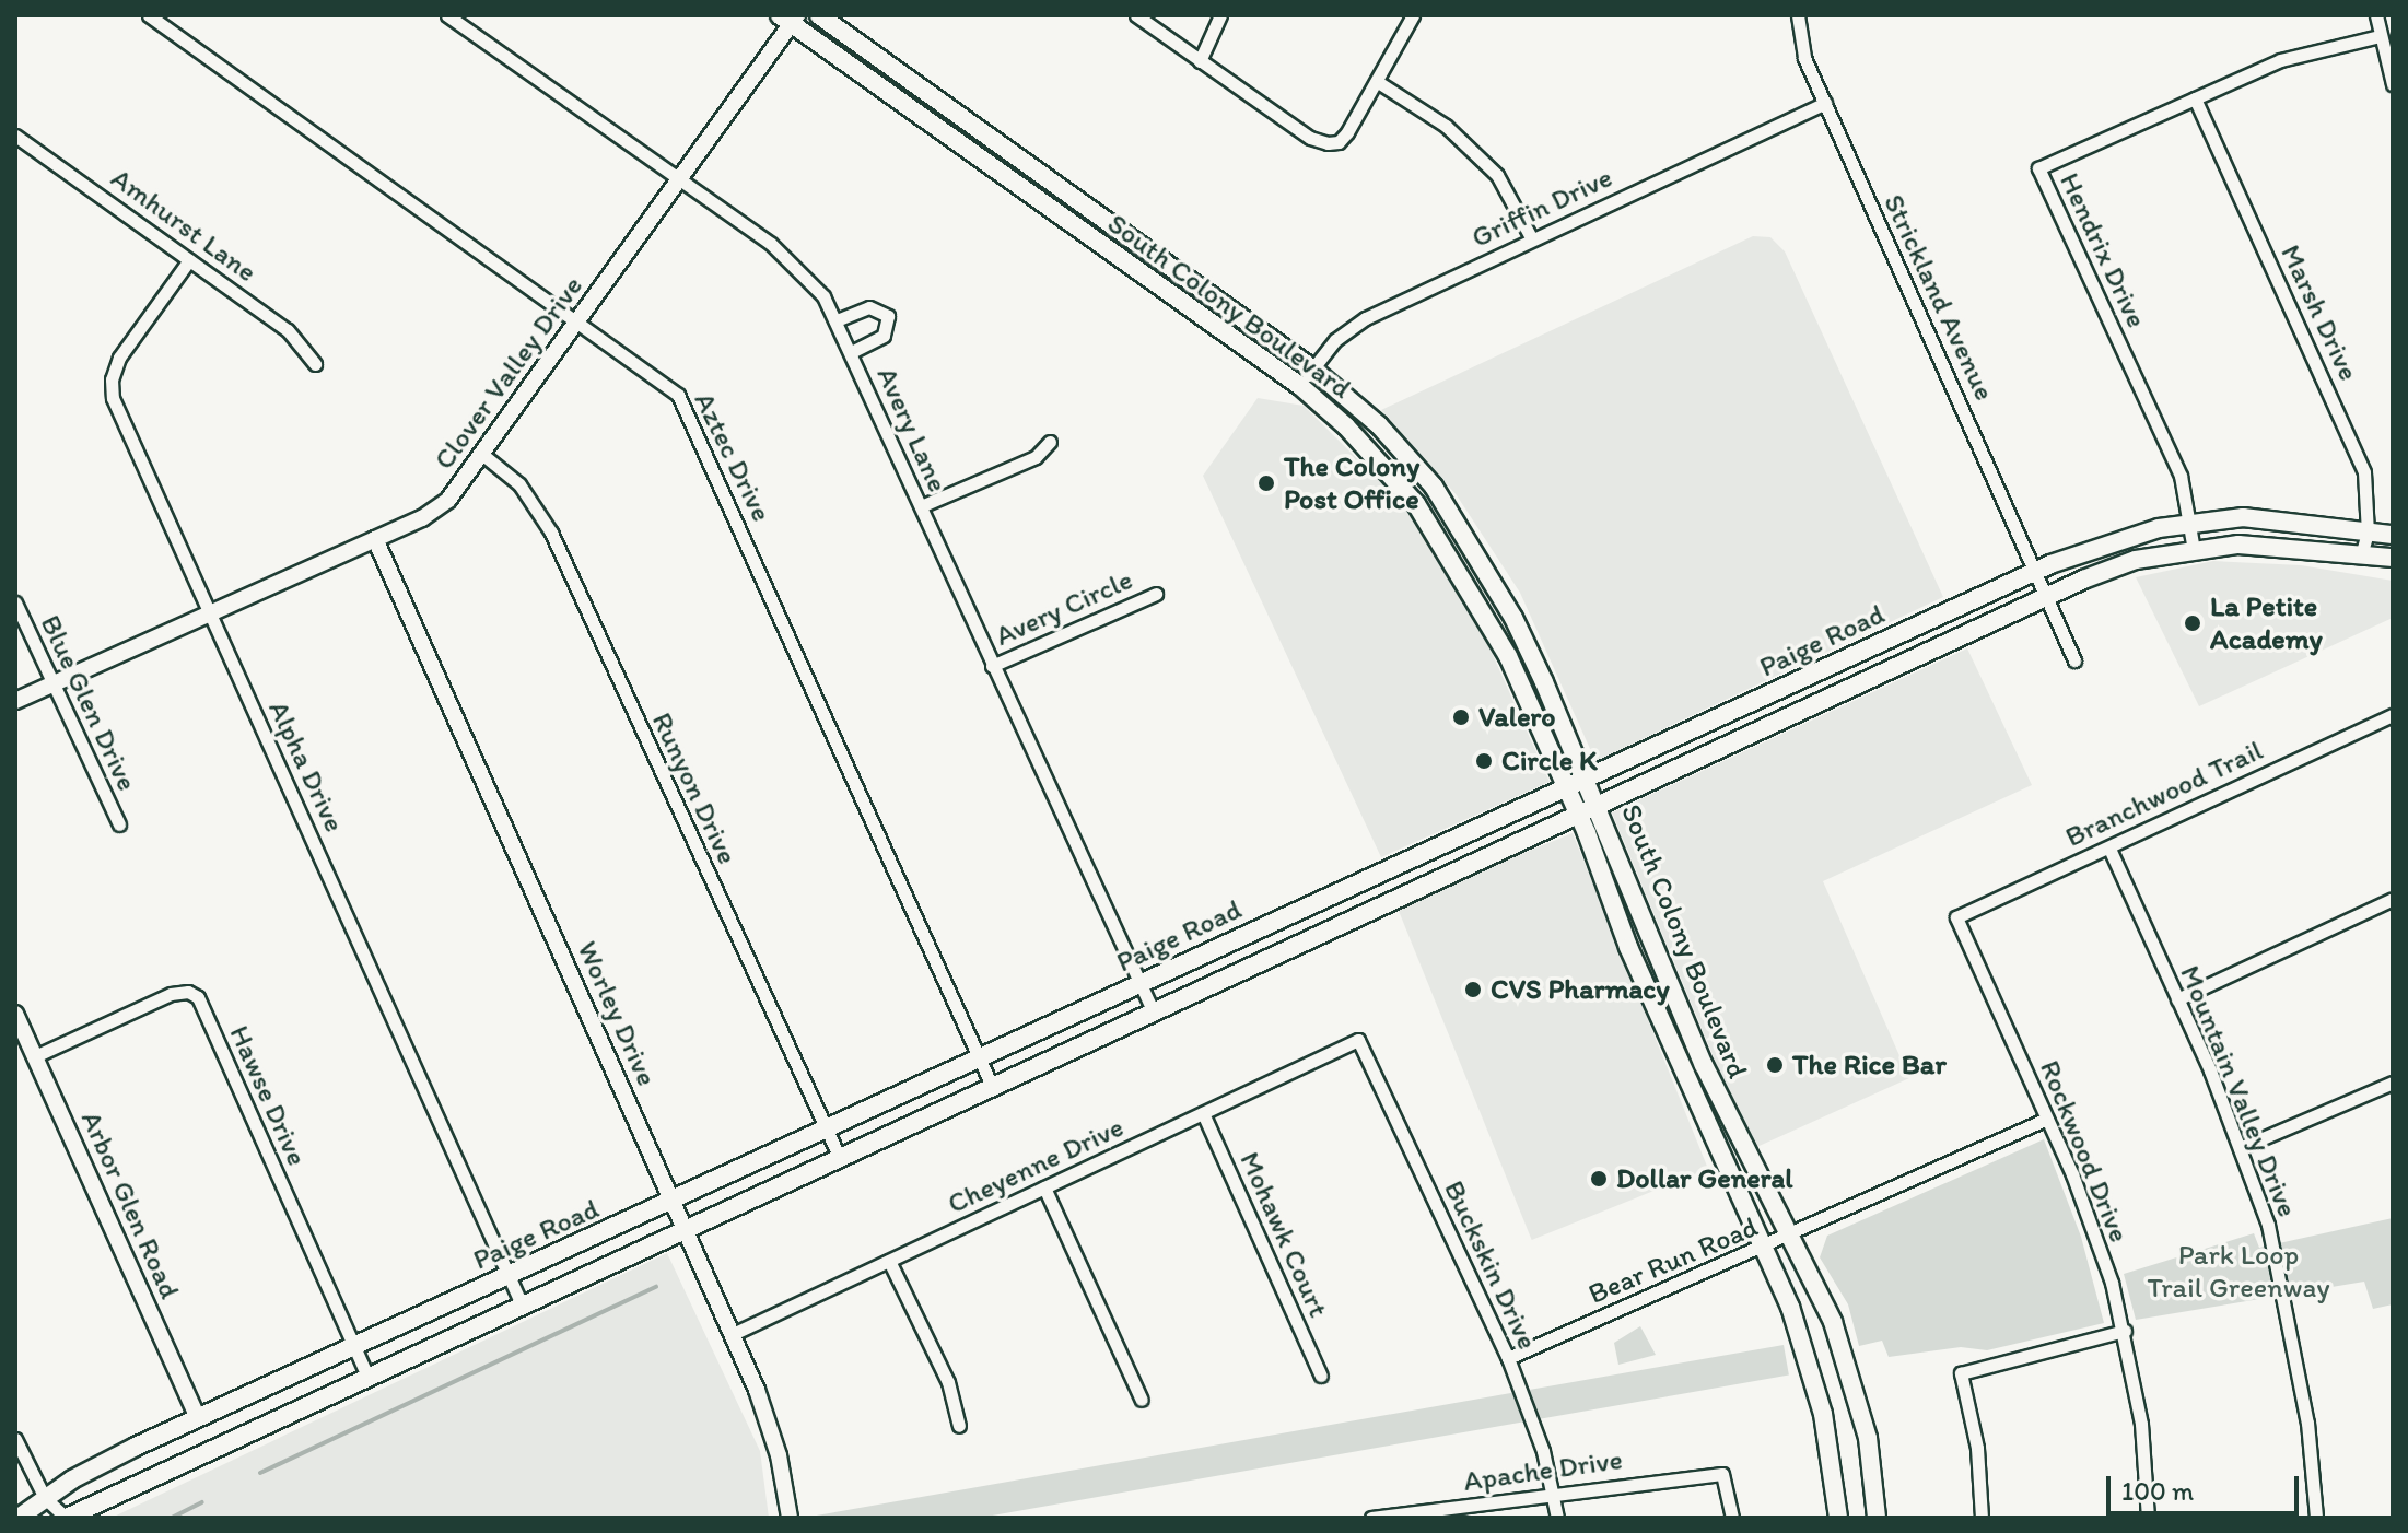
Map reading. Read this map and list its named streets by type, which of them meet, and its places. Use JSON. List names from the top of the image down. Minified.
{"streets":{"main road":["South Colony Boulevard","Paige Road"],"street":["Griffin Drive","Amhurst Lane","Hendrix Drive","Strickland Avenue","Marsh Drive","Clover Valley Drive","Avery Lane","Aztec Drive","Avery Circle","Blue Glen Drive","Alpha Drive","Runyon Drive","Branchwood Trail","Worley Drive","Mountain Valley Drive","Hawse Drive","Rockwood Drive","Cheyenne Drive","Arbor Glen Road","Mohawk Court","Bear Run Road","Buckskin Drive","Apache Drive"]},"crossings":[["Griffin Drive","Strickland Avenue"],["Griffin Drive","South Colony Boulevard"],["Amhurst Lane","Alpha Drive"],["Hendrix Drive","Marsh Drive"],["Hendrix Drive","Paige Road"],["Strickland Avenue","Paige Road"],["South Colony Boulevard","Clover Valley Drive"],["South Colony Boulevard","Paige Road"],["South Colony Boulevard","Bear Run Road"],["Marsh Drive","Paige Road"],["Clover Valley Drive","Avery Lane"],["Clover Valley Drive","Aztec Drive"],["Clover Valley Drive","Blue Glen Drive"],["Clover Valley Drive","Alpha Drive"],["Clover Valley Drive","Runyon Drive"],["Clover Valley Drive","Worley Drive"],["Avery Lane","Avery Circle"],["Avery Lane","Paige Road"],["Aztec Drive","Paige Road"],["Paige Road","Alpha Drive"],["Paige Road","Runyon Drive"],["Paige Road","Worley Drive"],["Paige Road","Hawse Drive"],["Paige Road","Arbor Glen Road"],["Branchwood Trail","Mountain Valley Drive"],["Branchwood Trail","Rockwood Drive"],["Worley Drive","Cheyenne Drive"],["Hawse Drive","Arbor Glen Road"],["Rockwood Drive","Bear Run Road"],["Cheyenne Drive","Mohawk Court"],["Cheyenne Drive","Buckskin Drive"],["Bear Run Road","Buckskin Drive"],["Buckskin Drive","Apache Drive"]],"parks":["Park Loop Trail Greenway"],"places":["The Colony Post Office","La Petite Academy","Valero","Circle K","CVS Pharmacy","The Rice Bar","Dollar General"],"scale_bar":"100 m"}
